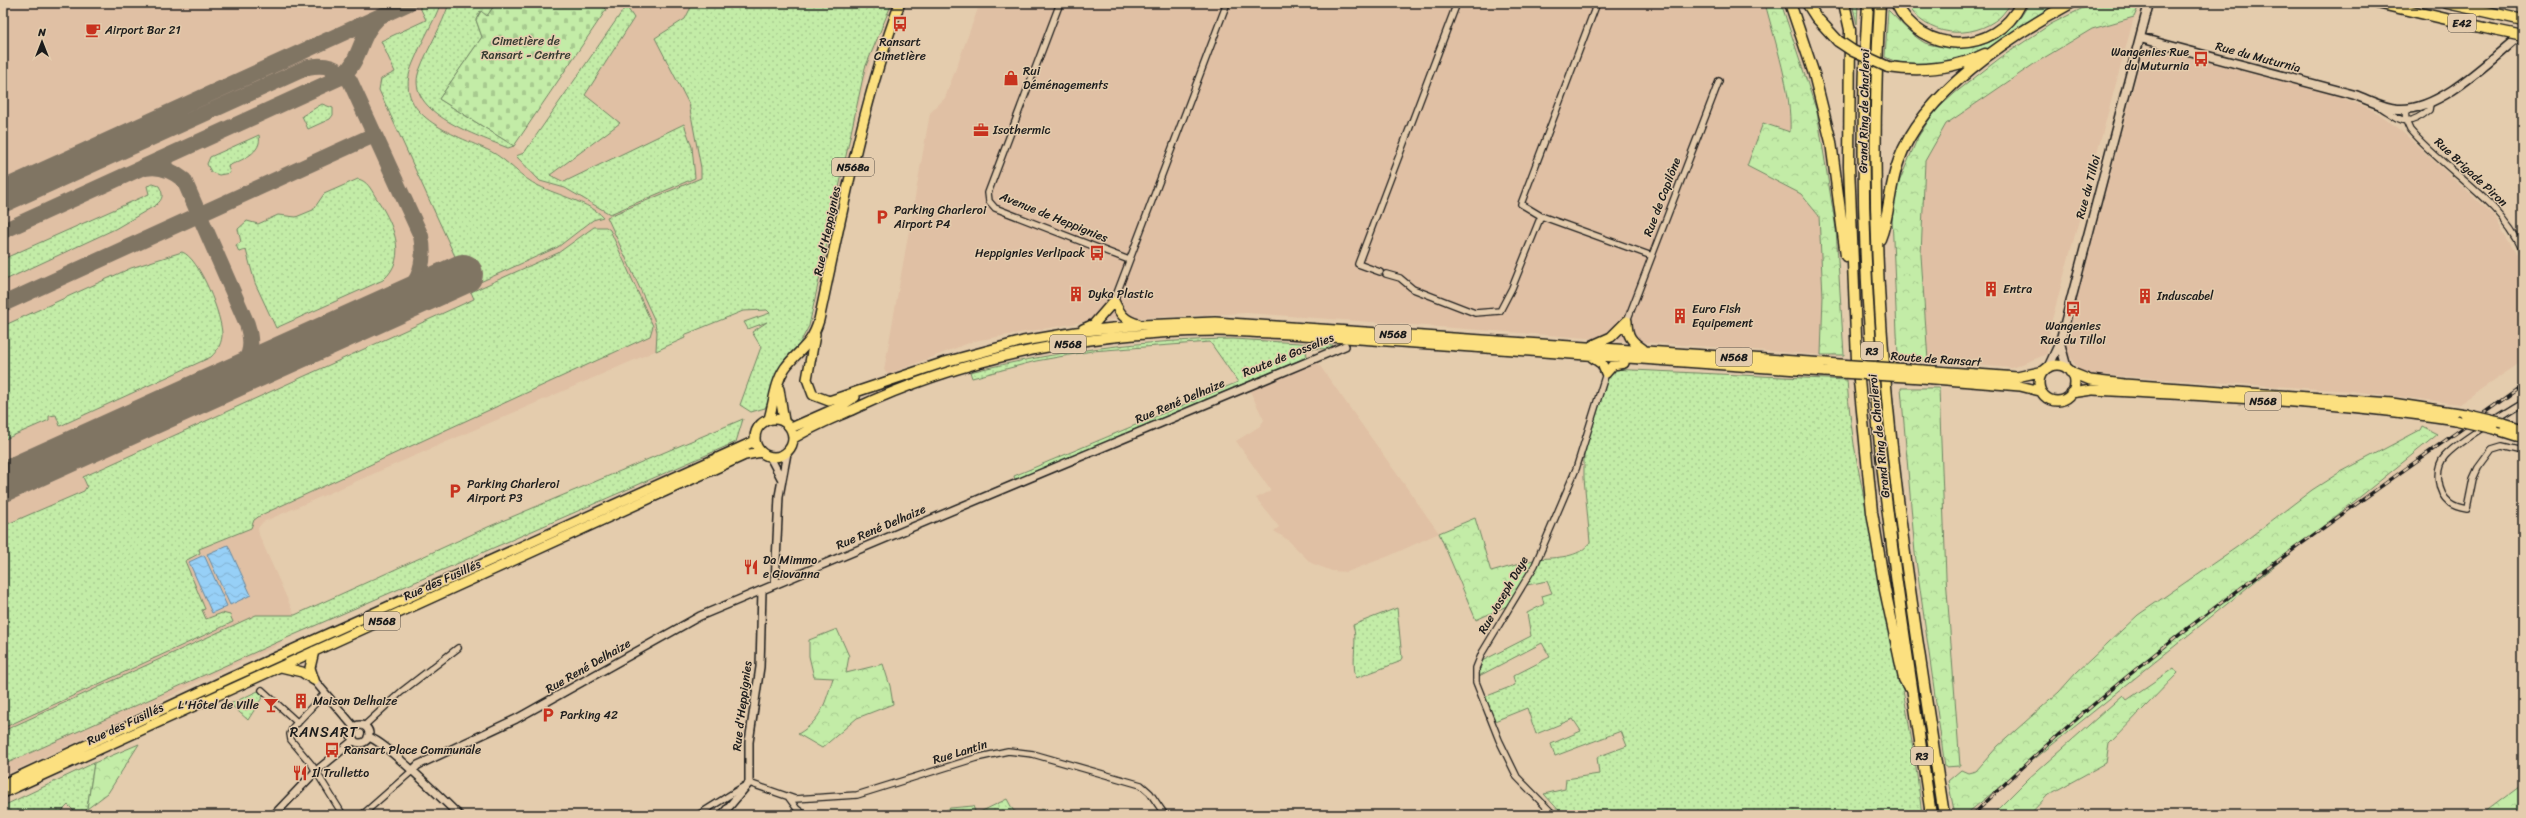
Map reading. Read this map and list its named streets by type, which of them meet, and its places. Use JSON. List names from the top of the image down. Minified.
{"streets":{"highway":["E42","Grand Ring de Charleroi","R3"],"main road":["Rue du Muturnia","N568a","Rue du Tilloi","Rue d'Heppignies","N568","Route de Ransart","Rue des Fusillés"],"street":["Rue Brigade Piron","Rue de Capilône","Avenue de Heppignies","Route de Gosselies","Rue René Delhaize","Rue Joseph Daye","Rue Lantin"]},"crossings":[["Rue du Muturnia","Rue du Tilloi"],["Rue du Tilloi","N568"],["Rue du Tilloi","Route de Ransart"],["Rue d'Heppignies","N568"],["Rue d'Heppignies","Rue René Delhaize"],["Rue d'Heppignies","Rue des Fusillés"],["Rue d'Heppignies","Rue Lantin"],["N568","Route de Ransart"],["N568","Rue des Fusillés"],["Route de Gosselies","Rue René Delhaize"]],"districts":["RANSART"],"parks":["Cimetière de Ransart - Centre"],"places":{"bus stop":["Ransart Cimetière","Wangenies Rue du Muturnia","Heppignies Verlipack","Wangenies Rue du Tilloi","Ransart Place Communale"],"cafe":["Airport Bar 21"],"shop":["Rui Déménagements"],"office":["Isothermic"],"parking":["Parking Charleroi Airport P4","Parking Charleroi Airport P3","Parking 42"],"building":["Entra","Dyka Plastic","Induscabel","Euro Fish Equipement","Maison Delhaize"],"restaurant":["Da Mimmo e Giovanna","Il Trulletto"],"bar":["L'Hôtel de Ville"]},"north":"top"}
